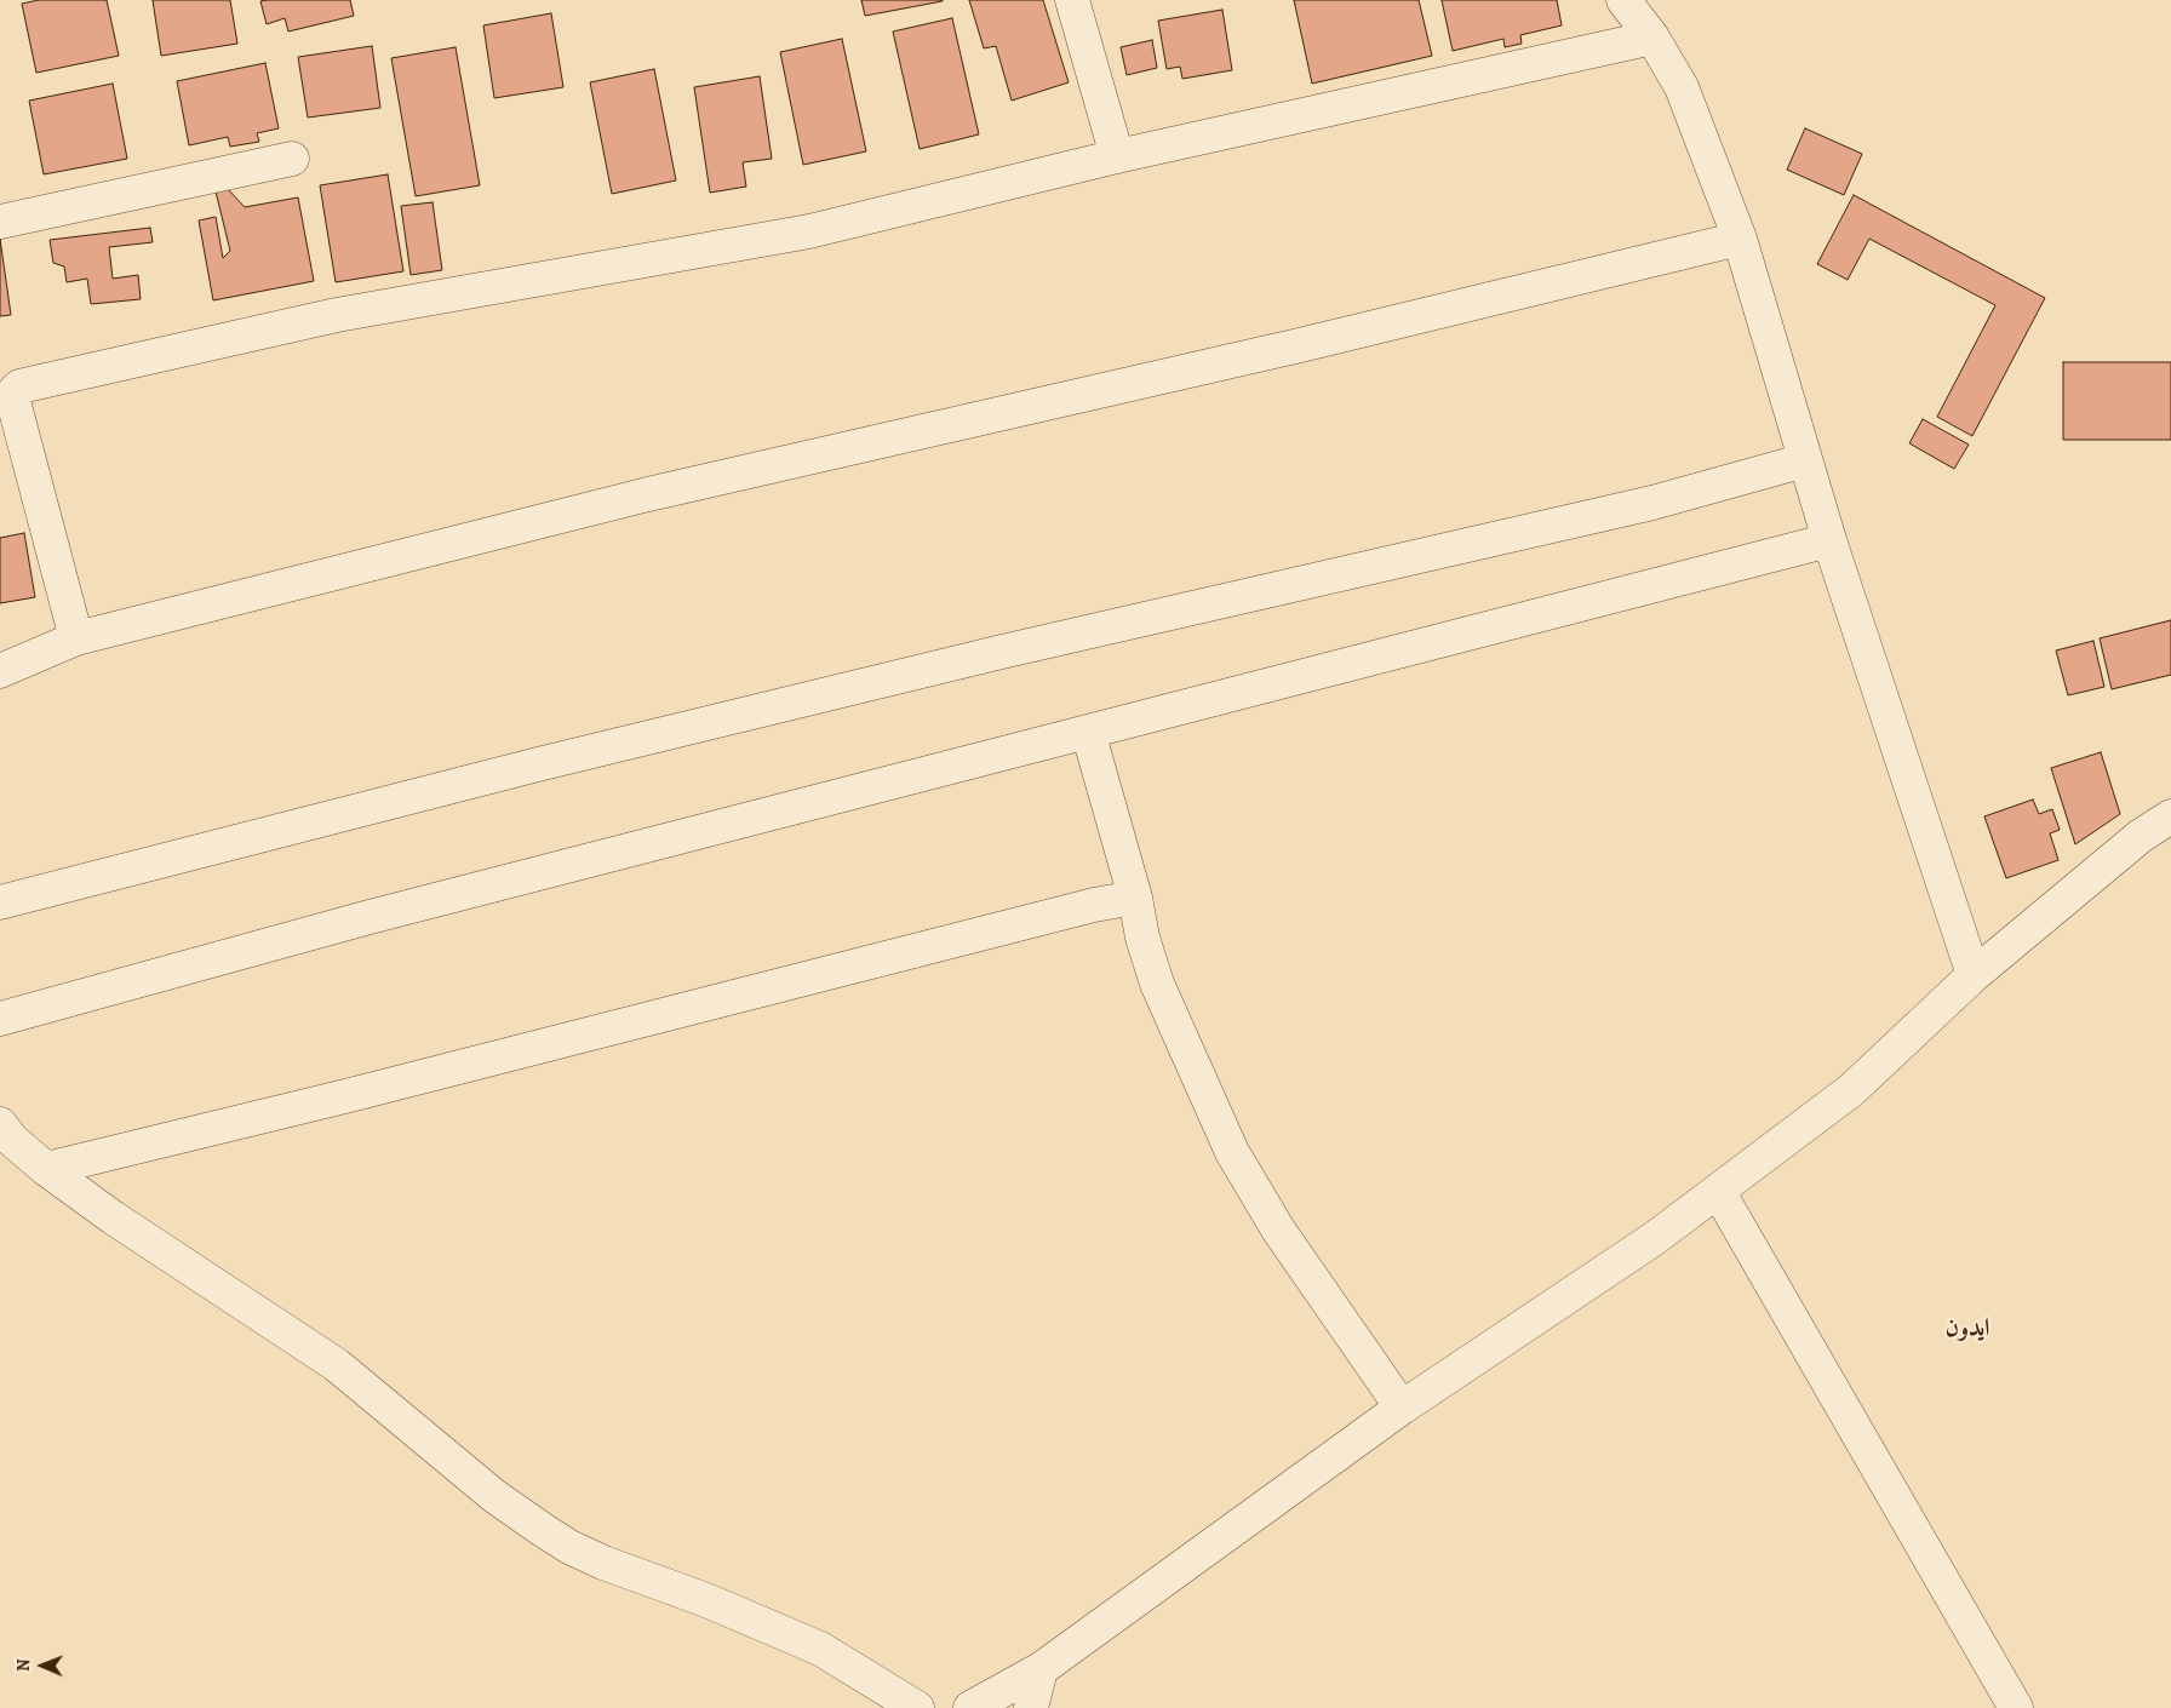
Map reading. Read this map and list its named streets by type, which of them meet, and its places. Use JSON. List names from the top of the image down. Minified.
{"districts":["ايدون"],"north":"left"}
